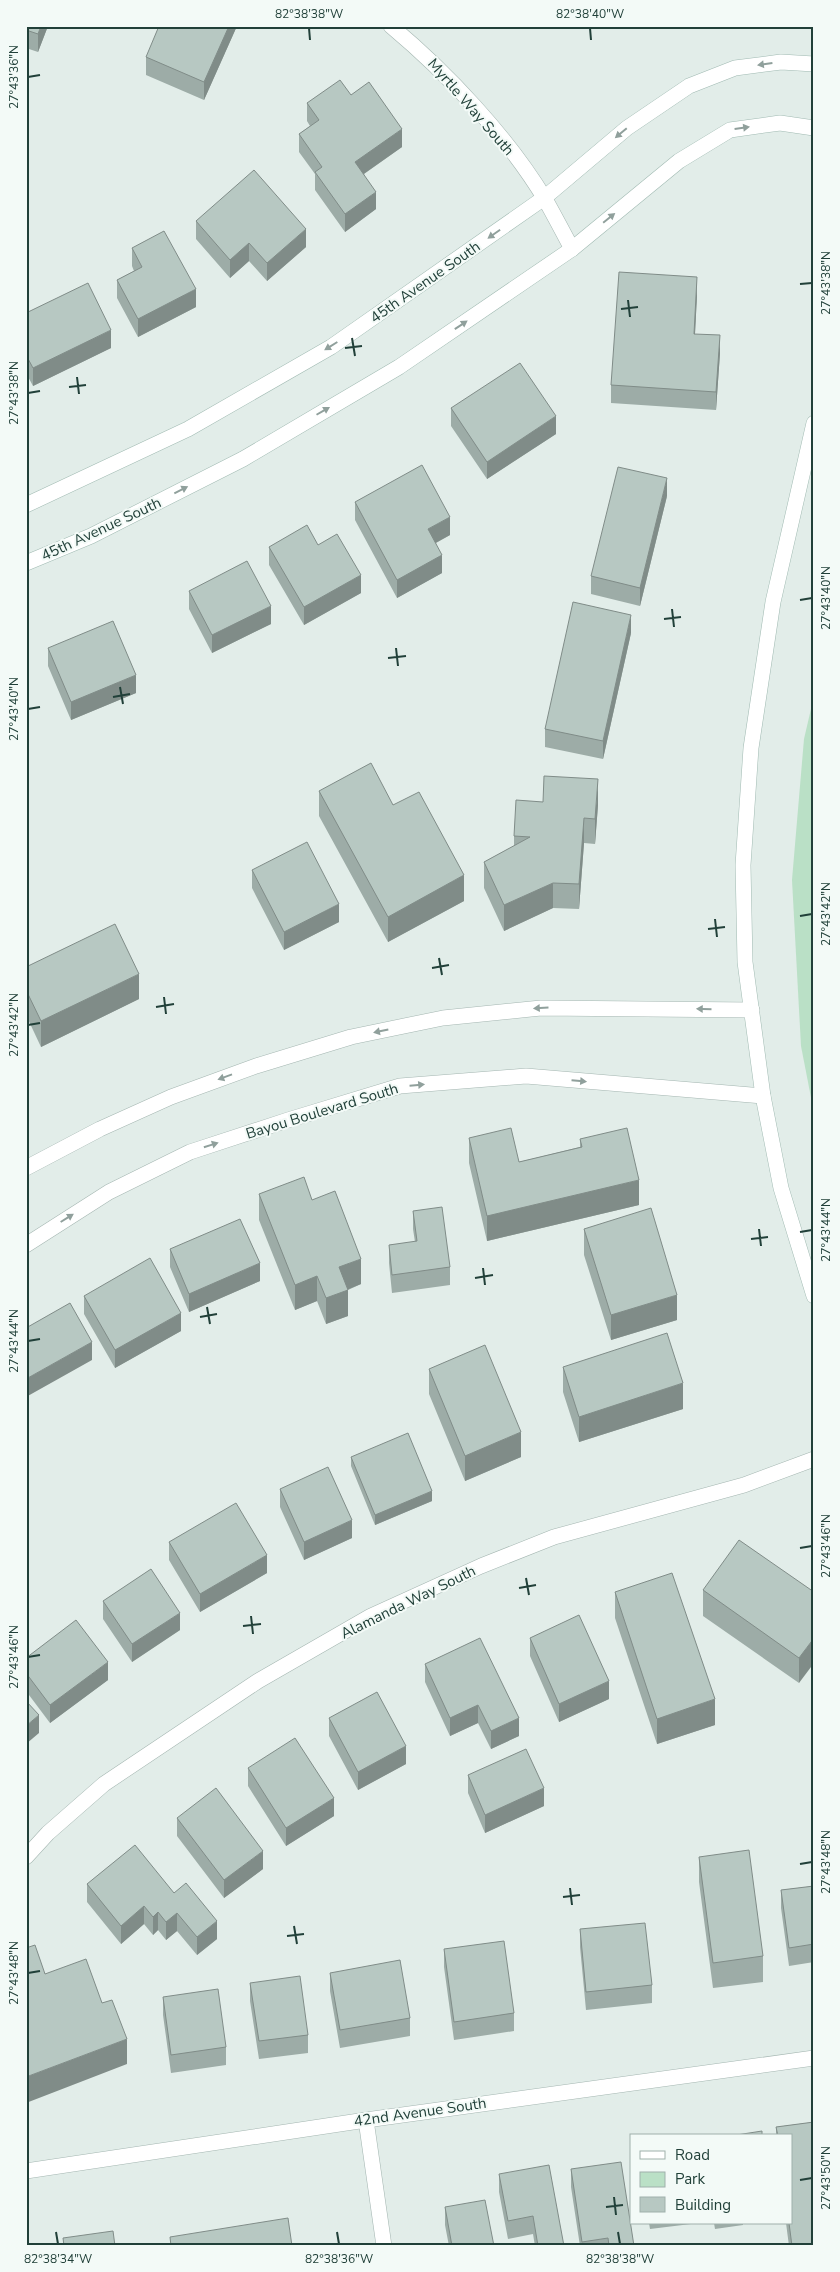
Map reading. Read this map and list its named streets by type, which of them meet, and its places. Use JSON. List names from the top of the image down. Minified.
{"streets":{"street":["Myrtle Way South","45th Avenue South","Bayou Boulevard South","Alamanda Way South","42nd Avenue South"]},"crossings":[["Myrtle Way South","45th Avenue South"]],"legend":["Road","Park","Building"],"coordinates":["82°38'38\"W","82°38'40\"W","27°43'36\"N","27°43'38\"N","27°43'40\"N","27°43'42\"N","27°43'44\"N","27°43'46\"N","27°43'48\"N","27°43'50\"N","82°38'34\"W","82°38'36\"W"]}
